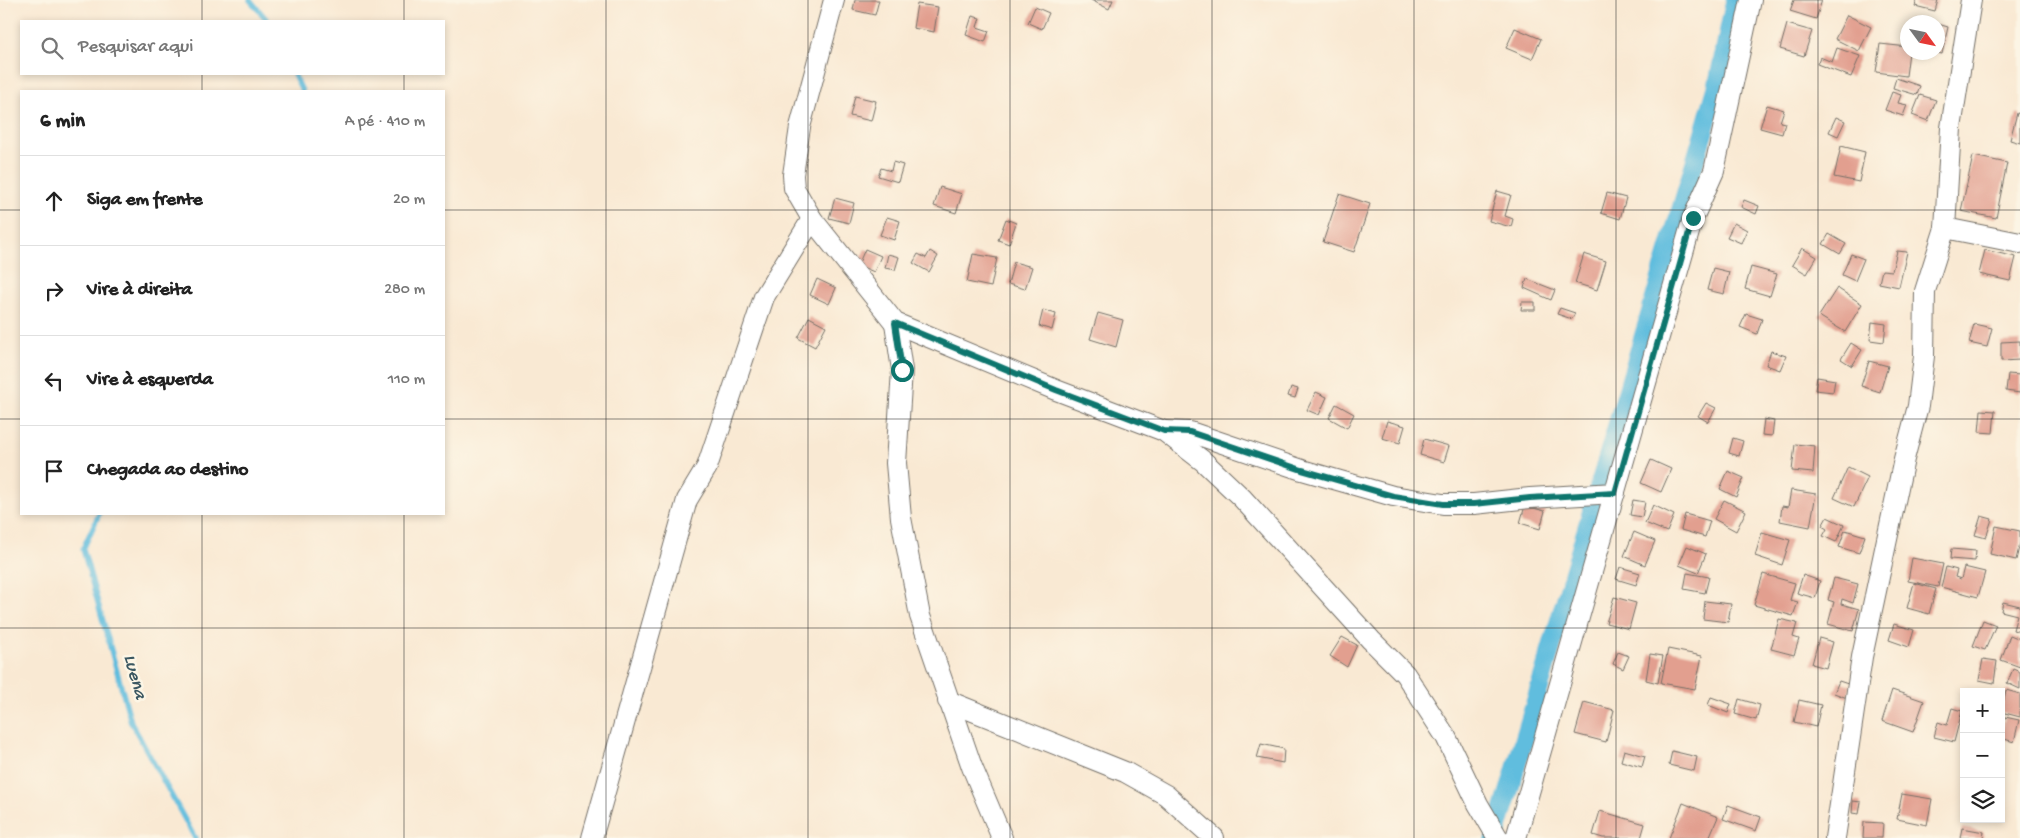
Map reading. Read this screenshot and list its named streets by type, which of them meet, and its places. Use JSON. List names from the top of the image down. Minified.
{"water":["Luena"],"north":"bottom right","page":{"search":"Pesquisar aqui","heading":["6 min","A pé · 410 m"],"list":[["Siga em frente","20 m"],["Vire à direita","280 m"],["Vire à esquerda","110 m"],"Chegada ao destino"],"map_buttons":["+","−"]}}
